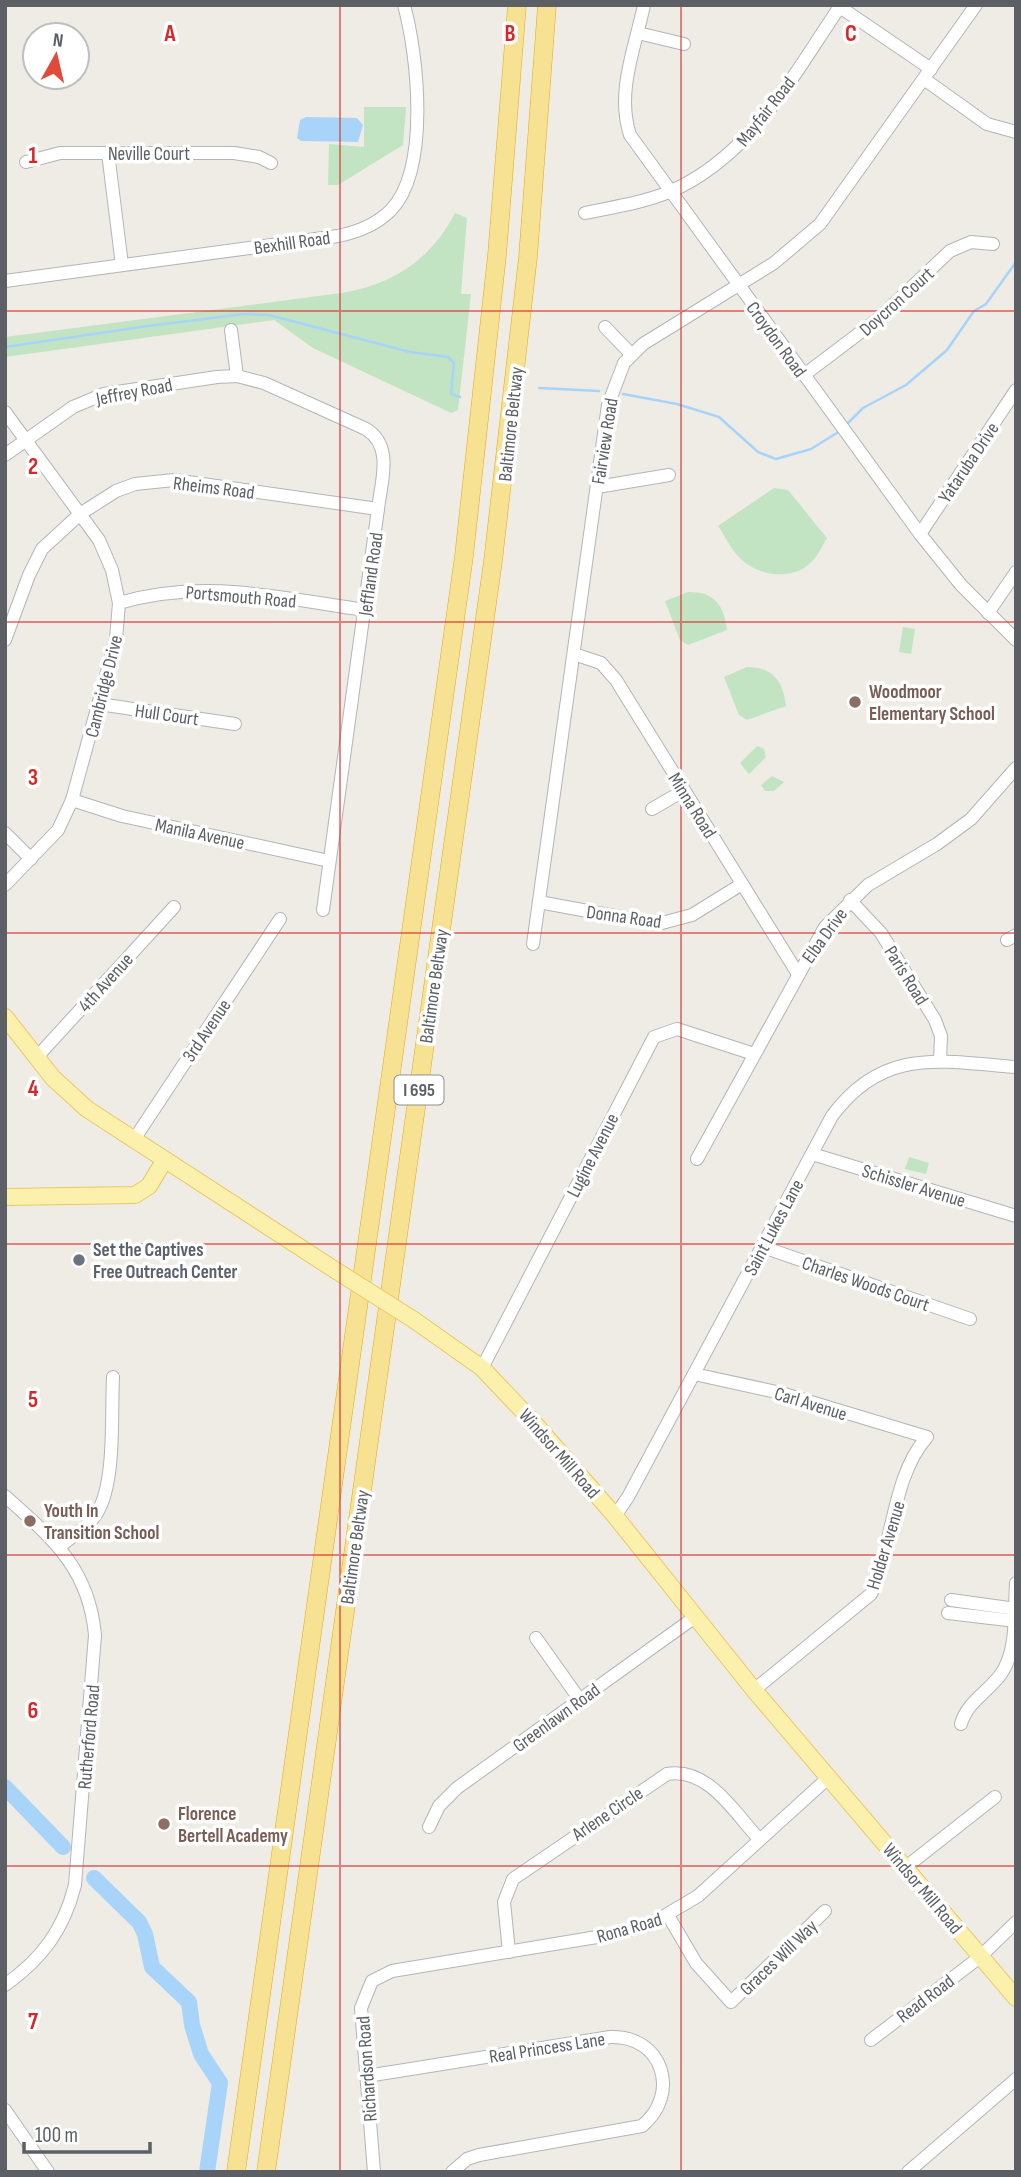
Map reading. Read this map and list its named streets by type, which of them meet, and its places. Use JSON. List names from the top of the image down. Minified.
{"streets":{"highway":["Baltimore Beltway","I 695"],"main road":["Windsor Mill Road"],"street":["Mayfair Road","Neville Court","Bexhill Road","Doycron Court","Croydon Road","Jeffrey Road","Fairview Road","Yataruba Drive","Rheims Road","Jeffland Road","Portsmouth Road","Cambridge Drive","Hull Court","Minna Road","Manila Avenue","Donna Road","Elba Drive","Paris Road","4th Avenue","3rd Avenue","Lugine Avenue","Schissler Avenue","Saint Lukes Lane","Charles Woods Court","Carl Avenue","Holder Avenue","Greenlawn Road","Rutherford Road","Arlene Circle","Rona Road","Graces Will Way","Read Road","Real Princess Lane","Richardson Road"]},"crossings":[["Mayfair Road","Croydon Road"],["Doycron Court","Croydon Road"],["Croydon Road","Fairview Road"],["Croydon Road","Yataruba Drive"],["Jeffrey Road","Jeffland Road"],["Jeffrey Road","Cambridge Drive"],["Fairview Road","Minna Road"],["Fairview Road","Donna Road"],["Rheims Road","Jeffland Road"],["Rheims Road","Cambridge Drive"],["Jeffland Road","Portsmouth Road"],["Jeffland Road","Manila Avenue"],["Portsmouth Road","Cambridge Drive"],["Cambridge Drive","Hull Court"],["Cambridge Drive","Manila Avenue"],["Minna Road","Donna Road"],["Minna Road","Elba Drive"],["Elba Drive","Paris Road"],["Elba Drive","Lugine Avenue"],["Paris Road","Saint Lukes Lane"],["4th Avenue","Windsor Mill Road"],["3rd Avenue","Windsor Mill Road"],["Lugine Avenue","Windsor Mill Road"],["Schissler Avenue","Saint Lukes Lane"],["Saint Lukes Lane","Charles Woods Court"],["Saint Lukes Lane","Carl Avenue"],["Saint Lukes Lane","Windsor Mill Road"],["Carl Avenue","Holder Avenue"],["Windsor Mill Road","Holder Avenue"],["Windsor Mill Road","Greenlawn Road"],["Windsor Mill Road","Rona Road"],["Windsor Mill Road","Read Road"],["Arlene Circle","Rona Road"],["Rona Road","Graces Will Way"],["Rona Road","Richardson Road"],["Real Princess Lane","Richardson Road"]],"places":["Woodmoor Elementary School","Set the Captives Free Outreach Center","Youth In Transition School","Florence Bertell Academy"],"scale_bar":"100 m","north":"top","grid":{"columns":["A","B","C"],"rows":["1","2","3","4","5","6","7"]}}
